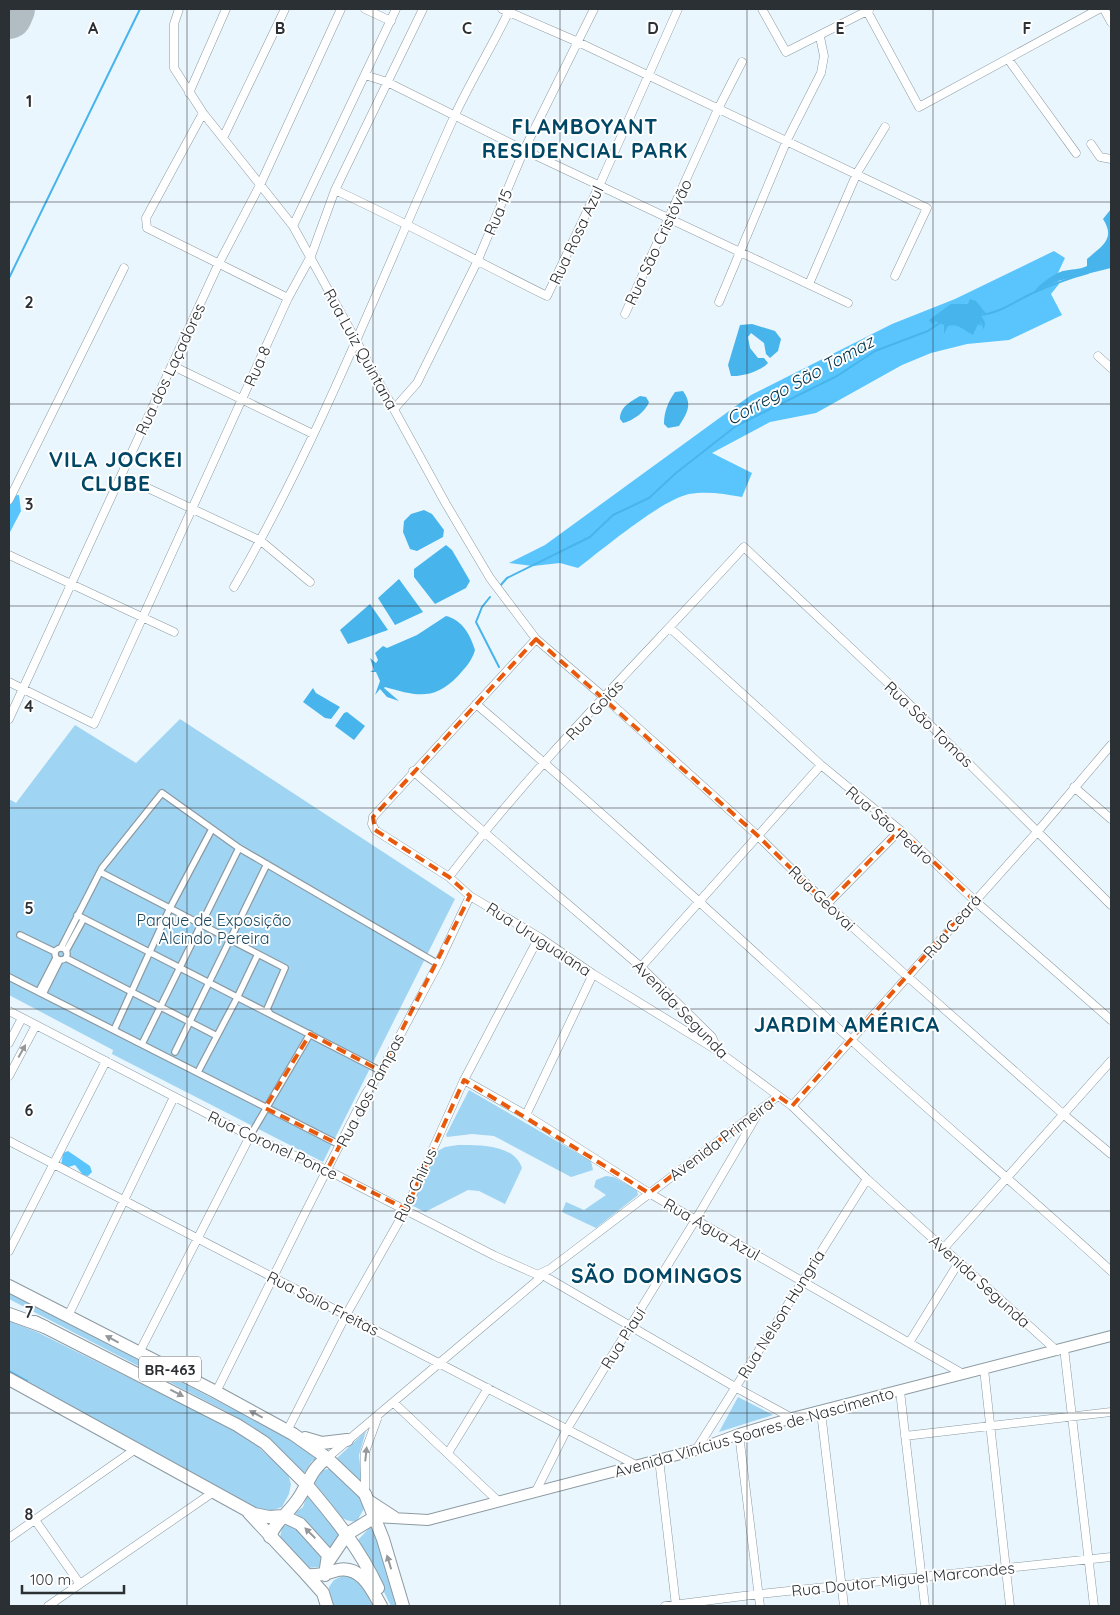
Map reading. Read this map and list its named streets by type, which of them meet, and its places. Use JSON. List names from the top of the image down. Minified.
{"streets":{"main road":["BR-463"],"street":["Rua 15","Rua Rosa Azul","Rua São Cristóvão","Rua Luiz Quintana","Rua 8","Rua dos Laçadores","Rua Goiás","Rua São Tomas","Rua São Pedro","Rua Geovai","Rua Ceará","Rua Uruguaiana","Avenida Segunda","Rua dos Pampas","Avenida Primeira","Rua Coronel Ponce","Rua Chirus","Rua Água Azul","Rua Soilo Freitas","Rua Nelson Hungria","Rua Piauí","Avenida Vinícius Soares de Nascimento","Rua Doutor Miguel Marcondes"]},"crossings":[["Rua 15","Rua Rosa Azul"],["Rua 15","Rua Luiz Quintana"],["Rua Luiz Quintana","Rua 8"],["Rua Luiz Quintana","Rua dos Laçadores"],["Rua Luiz Quintana","Rua Geovai"],["Rua 8","Rua dos Laçadores"],["Rua Goiás","Rua São Tomas"],["Rua Goiás","Rua São Pedro"],["Rua Goiás","Rua Geovai"],["Rua Goiás","Rua Uruguaiana"],["Rua Goiás","Avenida Segunda"],["Rua São Tomas","Rua Ceará"],["Rua São Pedro","Rua Ceará"],["Rua Geovai","Rua Ceará"],["Rua Ceará","Avenida Segunda"],["Rua Uruguaiana","Avenida Segunda"],["Rua Uruguaiana","Rua dos Pampas"],["Rua Uruguaiana","Rua Chirus"],["Avenida Segunda","Avenida Primeira"],["Avenida Segunda","Rua Nelson Hungria"],["Avenida Segunda","Avenida Vinícius Soares de Nascimento"],["Rua dos Pampas","Rua Coronel Ponce"],["Rua dos Pampas","Rua Soilo Freitas"],["Rua dos Pampas","BR-463"],["Avenida Primeira","Rua Coronel Ponce"],["Avenida Primeira","Rua Água Azul"],["Avenida Primeira","Rua Soilo Freitas"],["Avenida Primeira","Rua Piauí"],["Avenida Primeira","BR-463"],["Rua Coronel Ponce","Rua Chirus"],["Rua Coronel Ponce","Rua Nelson Hungria"],["Rua Coronel Ponce","Rua Piauí"],["Rua Coronel Ponce","Avenida Vinícius Soares de Nascimento"],["Rua Chirus","Rua Água Azul"],["Rua Chirus","Rua Soilo Freitas"],["Rua Chirus","BR-463"],["Rua Água Azul","Rua Nelson Hungria"],["Rua Água Azul","Rua Piauí"],["Rua Água Azul","Avenida Vinícius Soares de Nascimento"],["Rua Soilo Freitas","Rua Piauí"],["Rua Soilo Freitas","Avenida Vinícius Soares de Nascimento"],["Rua Nelson Hungria","Avenida Vinícius Soares de Nascimento"],["Rua Piauí","Avenida Vinícius Soares de Nascimento"],["BR-463","Avenida Vinícius Soares de Nascimento"]],"districts":["FLAMBOYANT RESIDENCIAL PARK","VILA JOCKEI CLUBE","JARDIM AMÉRICA","SÃO DOMINGOS"],"water":["Corrego São Tomaz"],"parks":["Parque de Exposição Alcindo Pereira"],"scale_bar":"100 m","grid":{"columns":["A","B","C","D","E","F"],"rows":["1","2","3","4","5","6","7","8"]}}
